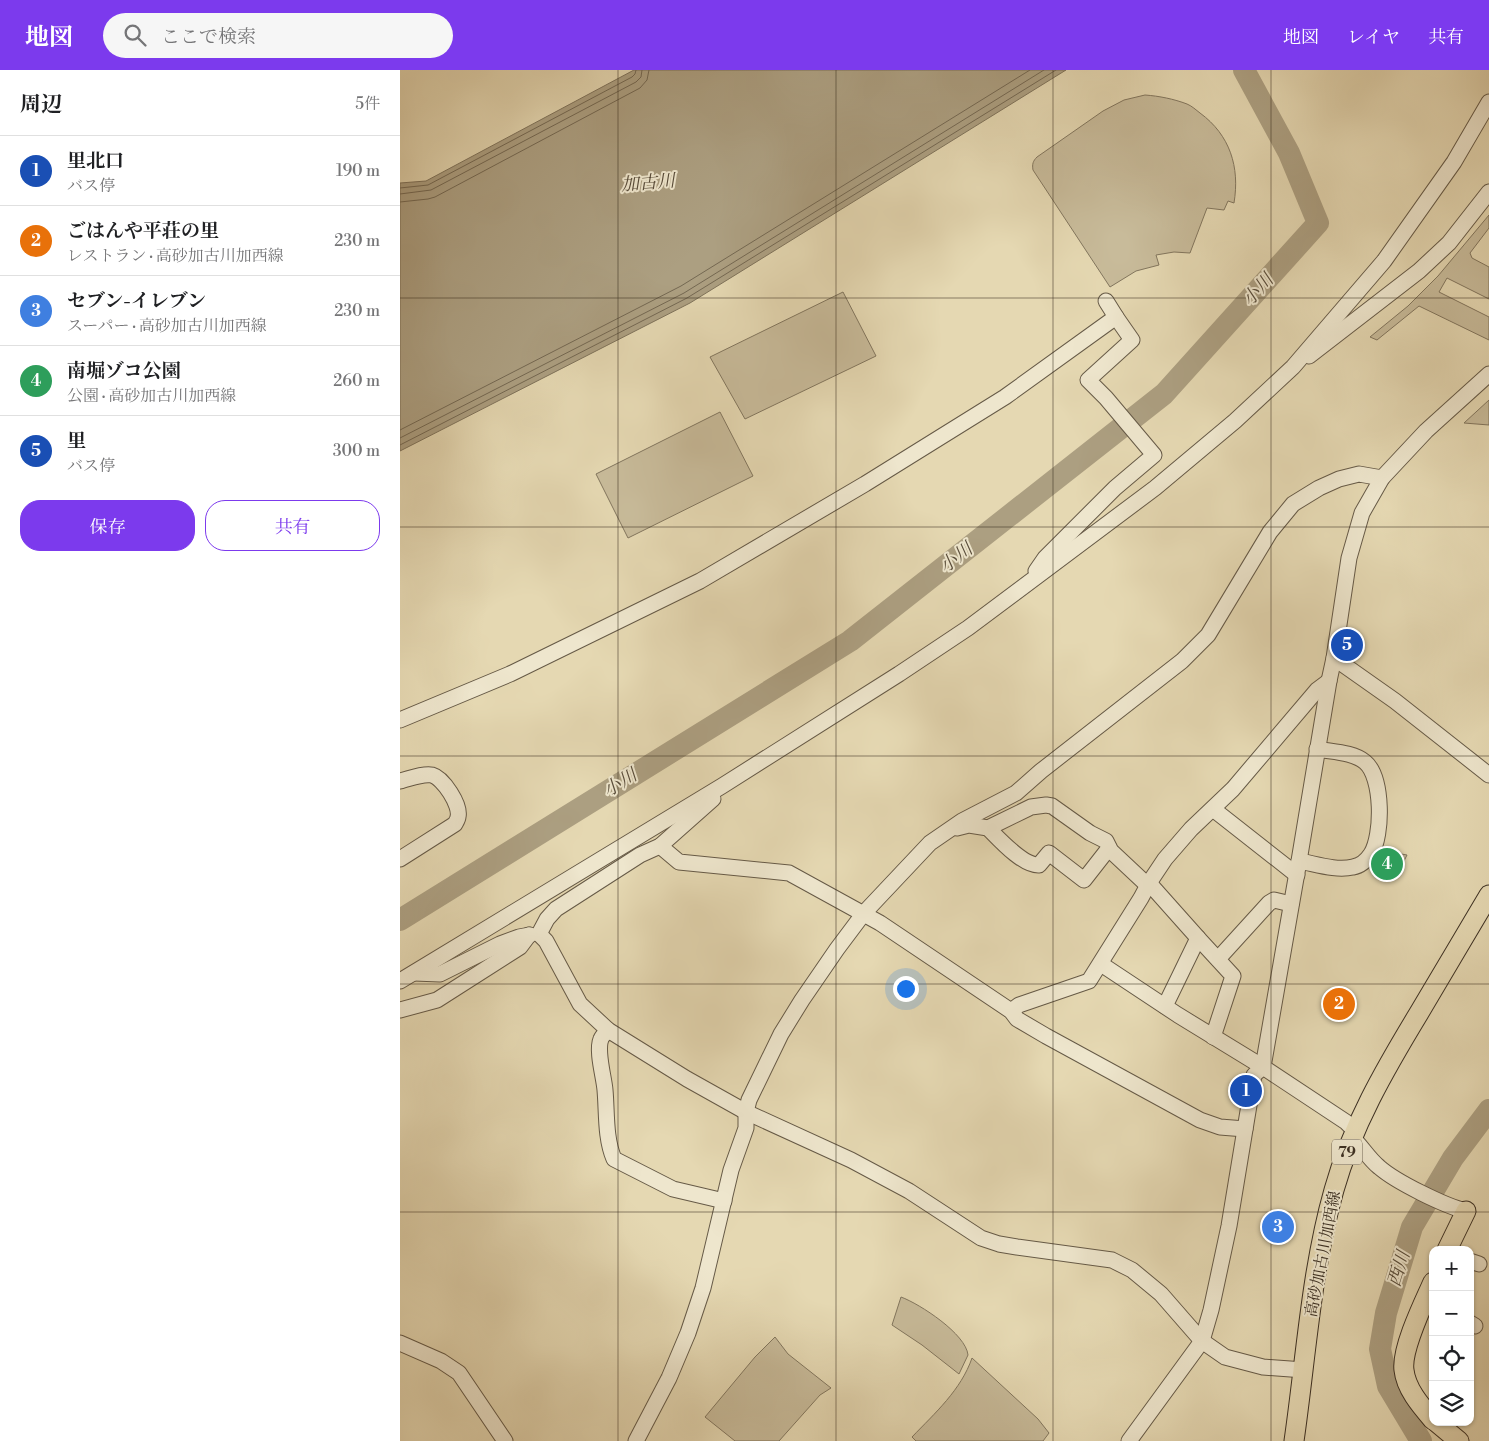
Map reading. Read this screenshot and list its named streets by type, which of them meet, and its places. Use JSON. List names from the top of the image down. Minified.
{"streets":{"main road":["79","高砂加古川加西線"]},"water":["加古川","小川","西川"],"page":{"header":"地図","search":"ここで検索","nav":["地図","レイヤ","共有"],"heading":["周辺","5件"],"list":[{"mark":"1","name":"里北口","note":"バス停","value":"190 m"},{"mark":"2","name":"ごはんや平荘の里","note":"レストラン · 高砂加古川加西線","value":"230 m"},{"mark":"3","name":"セブン-イレブン","note":"スーパー · 高砂加古川加西線","value":"230 m"},{"mark":"4","name":"南堀ゾコ公園","note":"公園 · 高砂加古川加西線","value":"260 m"},{"mark":"5","name":"里","note":"バス停","value":"300 m"}],"buttons":["保存","共有"],"pins":["5","4","2","1","3"],"map_buttons":["+","−"]}}
